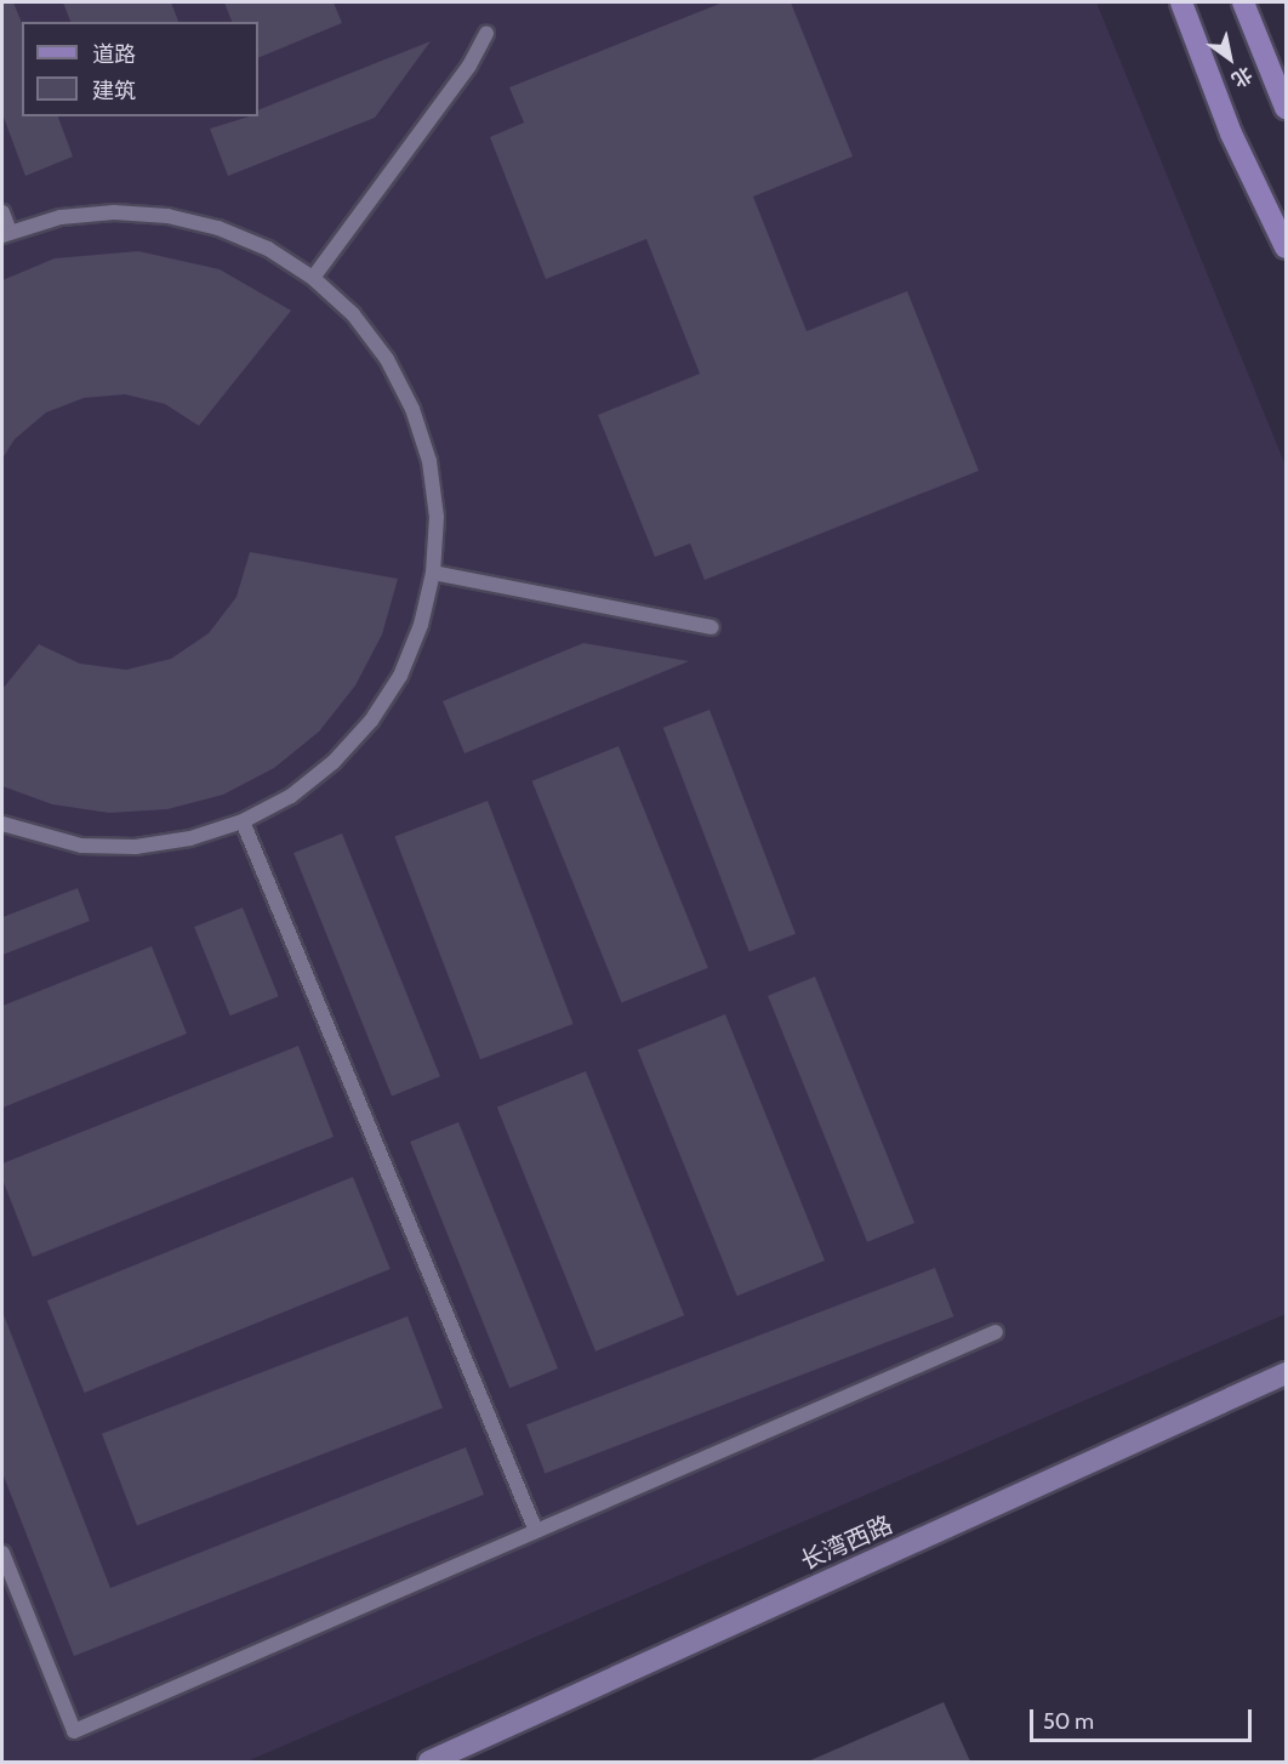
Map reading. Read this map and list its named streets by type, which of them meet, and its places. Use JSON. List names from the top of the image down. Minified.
{"streets":{"street":["长湾西路"]},"legend":["道路","建筑"],"scale_bar":"50 m","north":"bottom right"}
